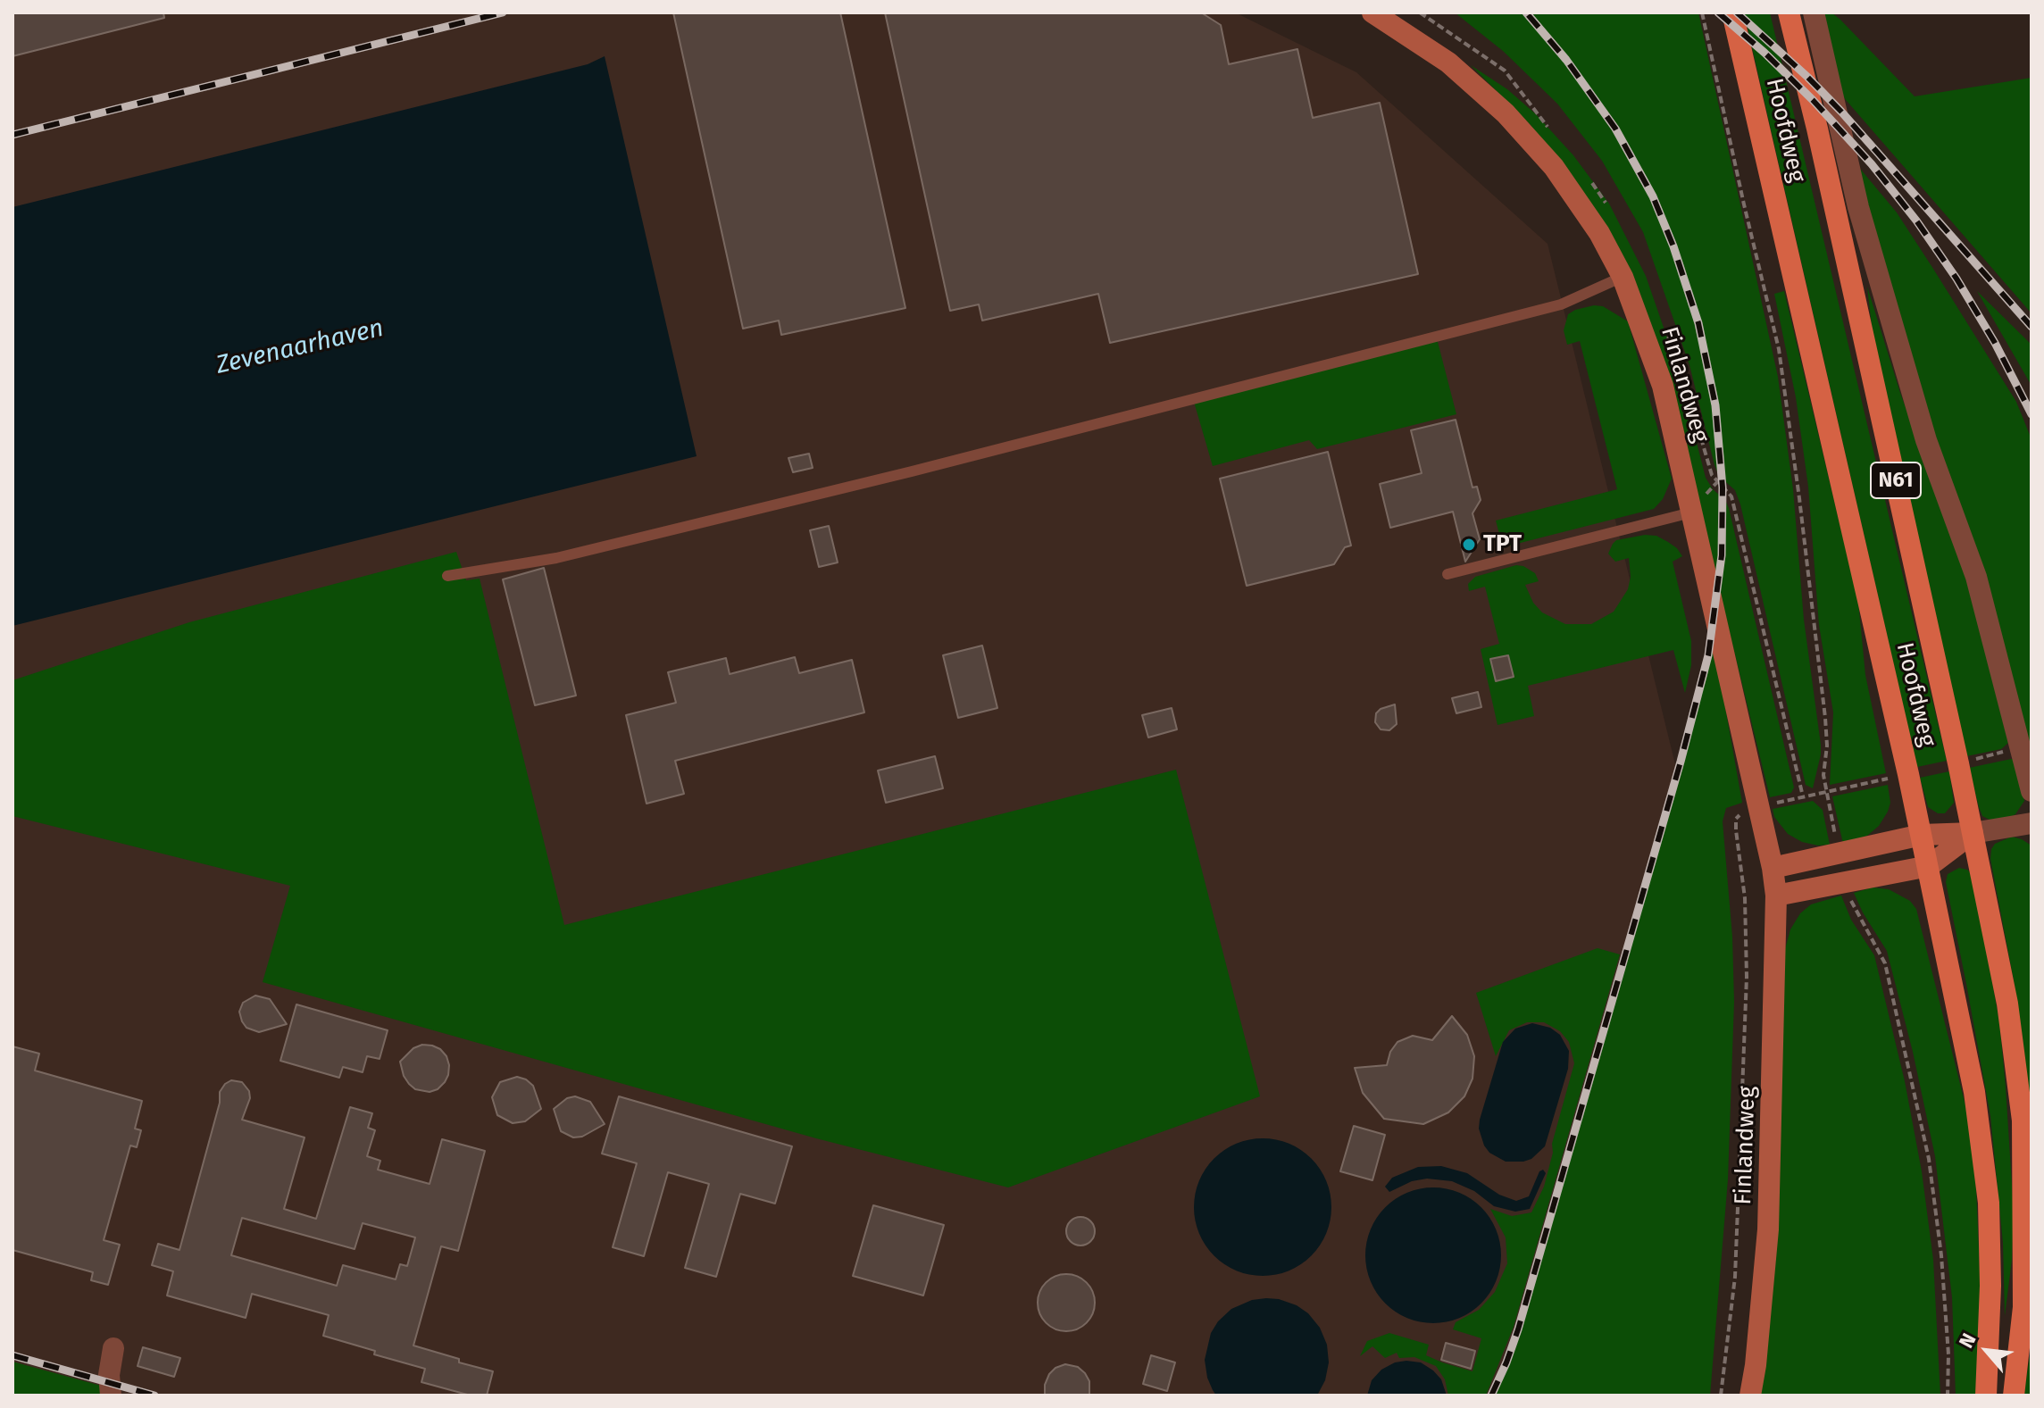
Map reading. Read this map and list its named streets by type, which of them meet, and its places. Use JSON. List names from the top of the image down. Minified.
{"streets":{"main road":["Hoofdweg","N61"],"street":["Finlandweg"]},"water":["Zevenaarhaven"],"places":["TPT"],"north":"top left"}
